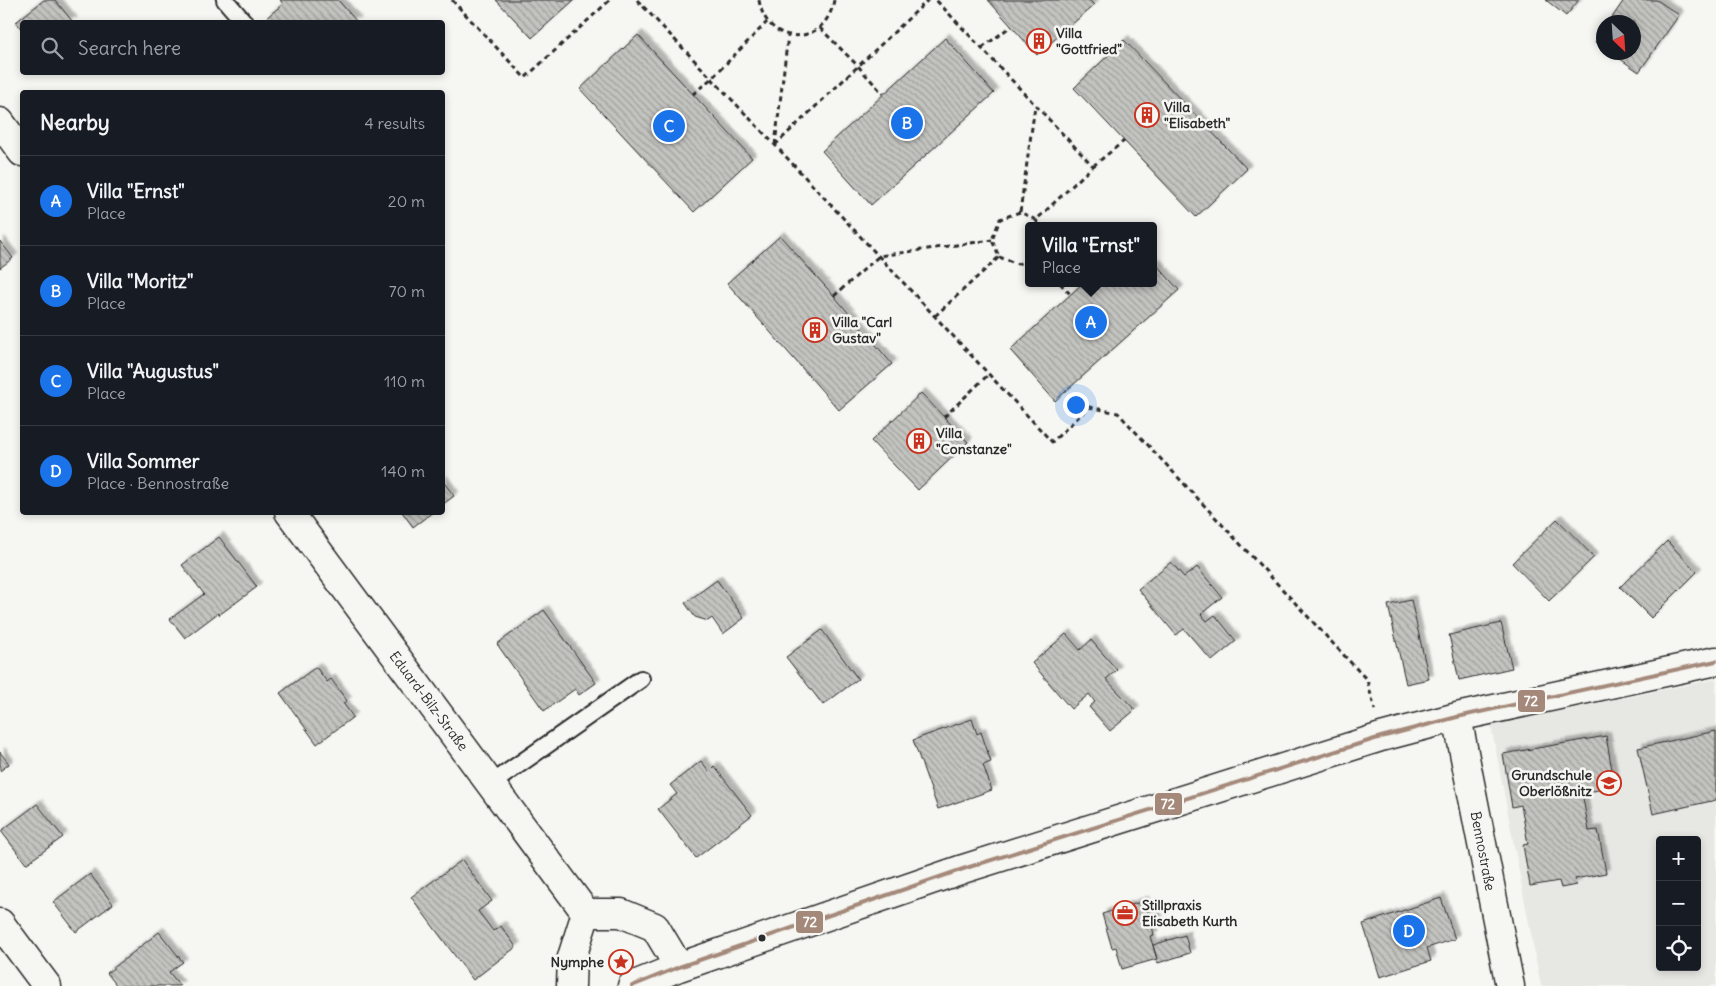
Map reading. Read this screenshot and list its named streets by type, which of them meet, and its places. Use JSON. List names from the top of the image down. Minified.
{"streets":{"street":["Eduard-Bilz-Straße","Bennostraße"]},"places":{"building":["Villa \"Gottfried\"","Villa \"Elisabeth\"","Villa \"Carl Gustav\"","Villa \"Constanze\""],"school or university":["Grundschule Oberlößnitz"],"office":["Stillpraxis Elisabeth Kurth"],"place":["Nymphe"]},"lines":["transit line 72"],"north":"bottom right","page":{"search":"Search here","heading":["Nearby","4 results"],"pins":["B","C","A","D"],"list":[{"mark":"A","name":"Villa \"Ernst\"","note":"Place","value":"20 m"},{"mark":"B","name":"Villa \"Moritz\"","note":"Place","value":"70 m"},{"mark":"C","name":"Villa \"Augustus\"","note":"Place","value":"110 m"},{"mark":"D","name":"Villa Sommer","note":"Place · Bennostraße","value":"140 m"}],"popup":["Villa \"Ernst\"","Place"],"map_buttons":["+","−"]}}
